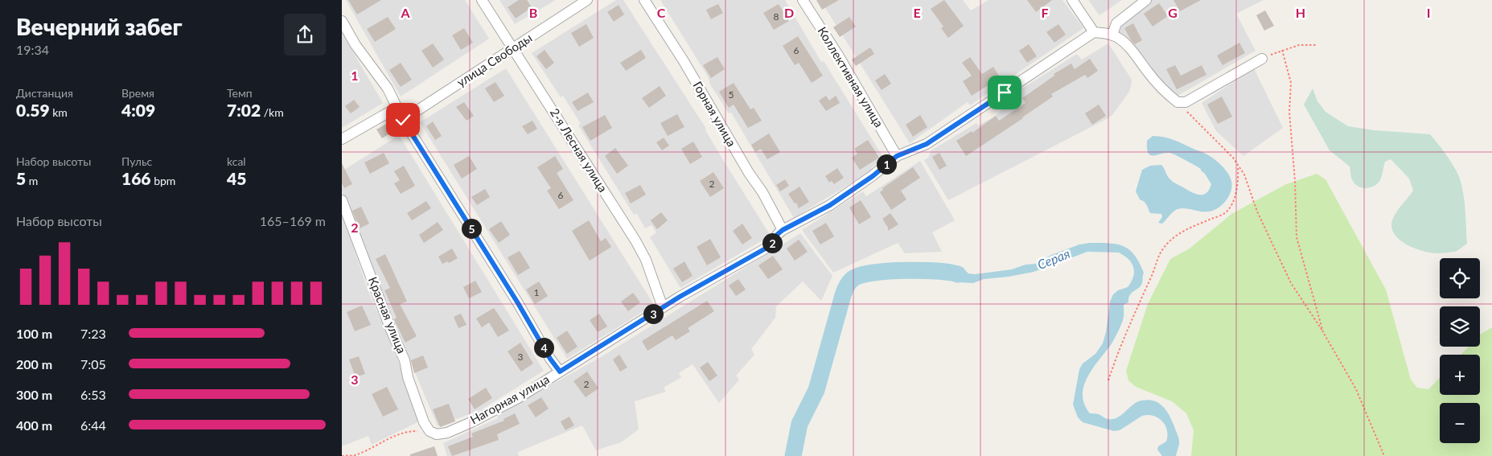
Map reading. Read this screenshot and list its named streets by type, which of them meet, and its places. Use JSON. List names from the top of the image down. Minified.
{"streets":{"street":["улица Свободы","Коллективная улица","Горная улица","2-я Лесная улица","Красная улица","Нагорная улица"]},"crossings":[["улица Свободы","2-я Лесная улица"],["Коллективная улица","Нагорная улица"],["Горная улица","Нагорная улица"],["2-я Лесная улица","Нагорная улица"],["Красная улица","Нагорная улица"]],"water":["Серая"],"house_numbers":["8","6","5","2","6","1","3","2"],"page":{"heading":["Вечерний забег","19:34"],"stats":[["Дистанция","0.59 km"],["Время","4:09"],["Темп","7:02 /km"],["Набор высоты","5 m"],["Пульс","166 bpm"],["kcal","45"]],"pins":["1","5","2","3","4"],"chart":["Набор высоты","165–169 m"],"map_buttons":["+","−"],"list":[{"name":"100 m","note":"7:23"},{"name":"200 m","note":"7:05"},{"name":"300 m","note":"6:53"},{"name":"400 m","note":"6:44"}]},"grid":{"columns":["A","B","C","D","E","F","G","H","I"],"rows":["1","2","3"]}}
